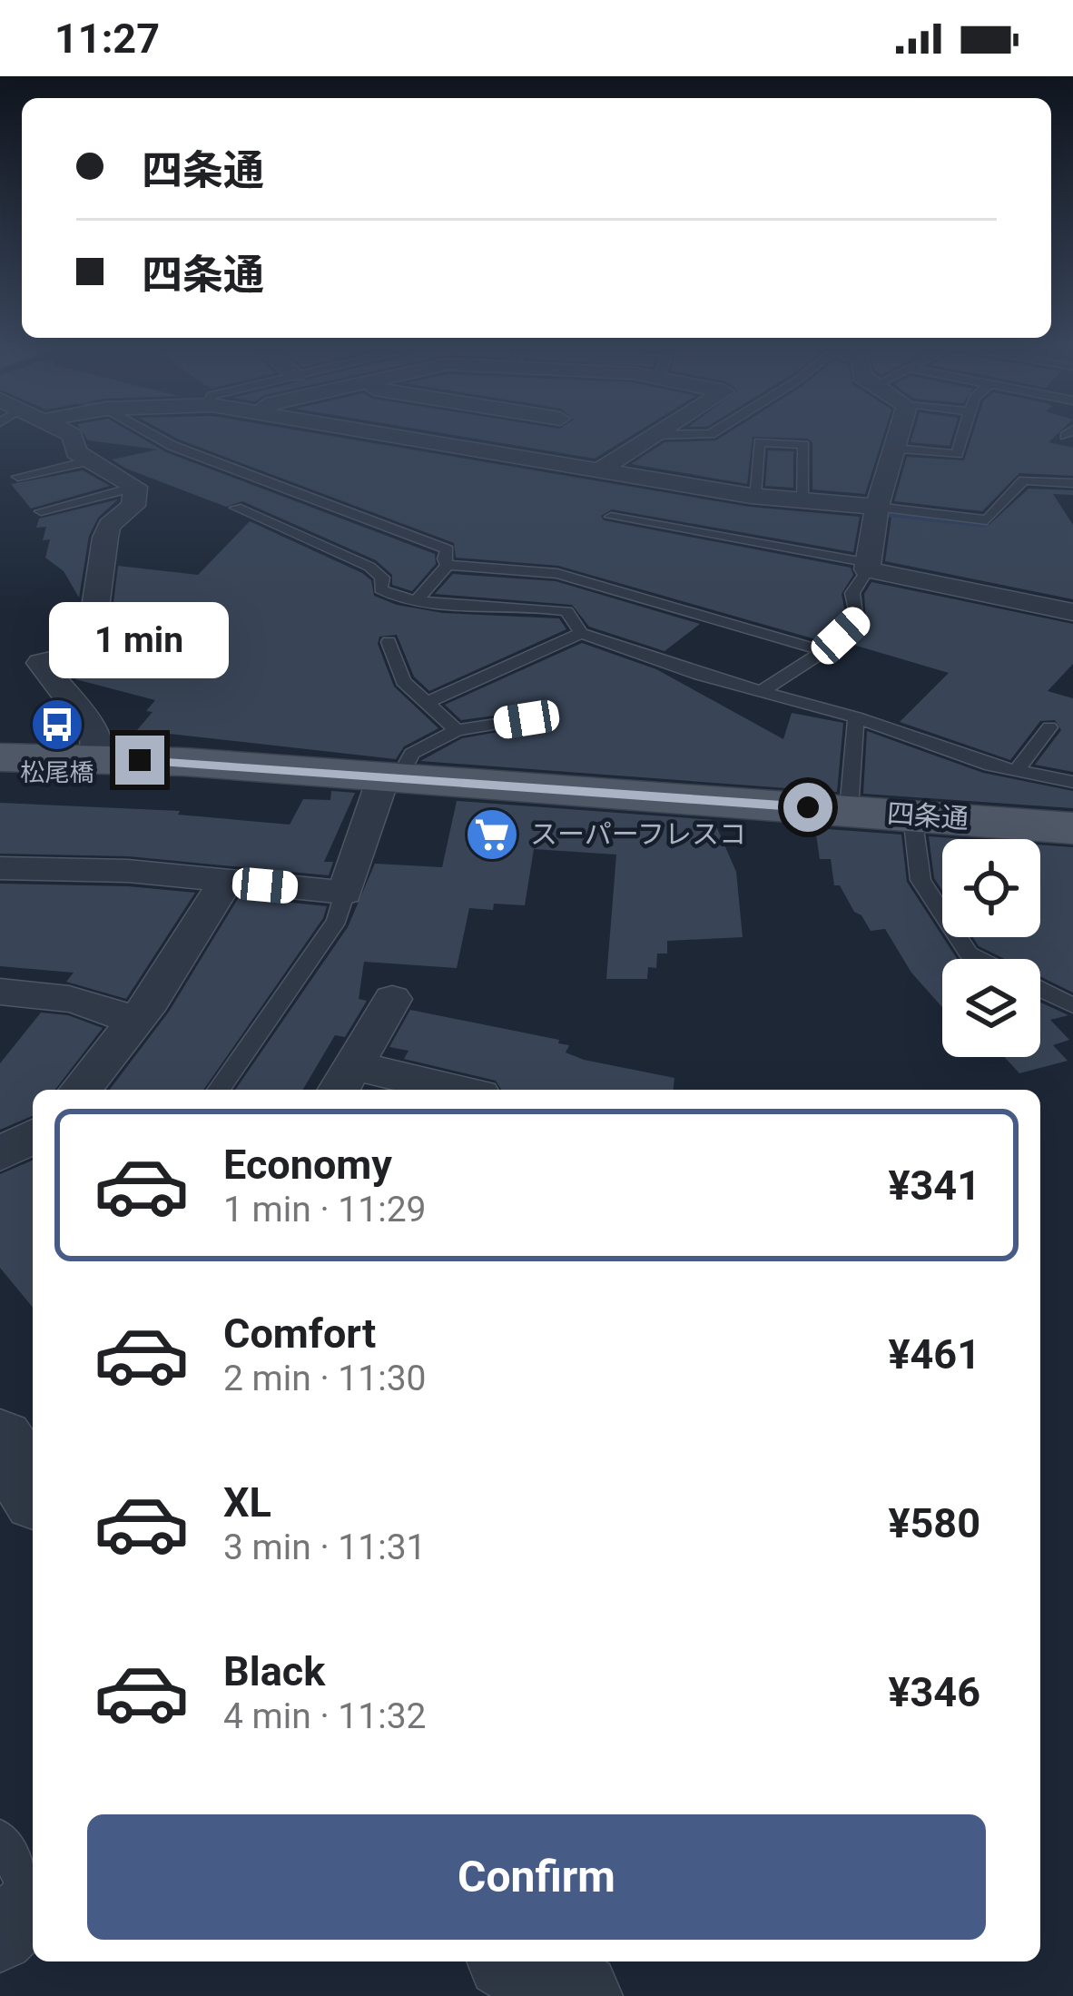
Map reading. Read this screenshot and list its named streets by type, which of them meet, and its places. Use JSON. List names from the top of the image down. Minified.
{"streets":{"main road":["四条通"]},"places":{"bus stop":["松尾橋"],"supermarket":["スーパーフレスコ"]},"page":{"status":"11:27","banner":["四条通","四条通"],"bubble":"1 min","list":[{"name":"Economy","note":"1 min · 11:29","value":"¥341"},{"name":"Comfort","note":"2 min · 11:30","value":"¥461"},{"name":"XL","note":"3 min · 11:31","value":"¥580"},{"name":"Black","note":"4 min · 11:32","value":"¥346"}],"buttons":"Confirm"}}
